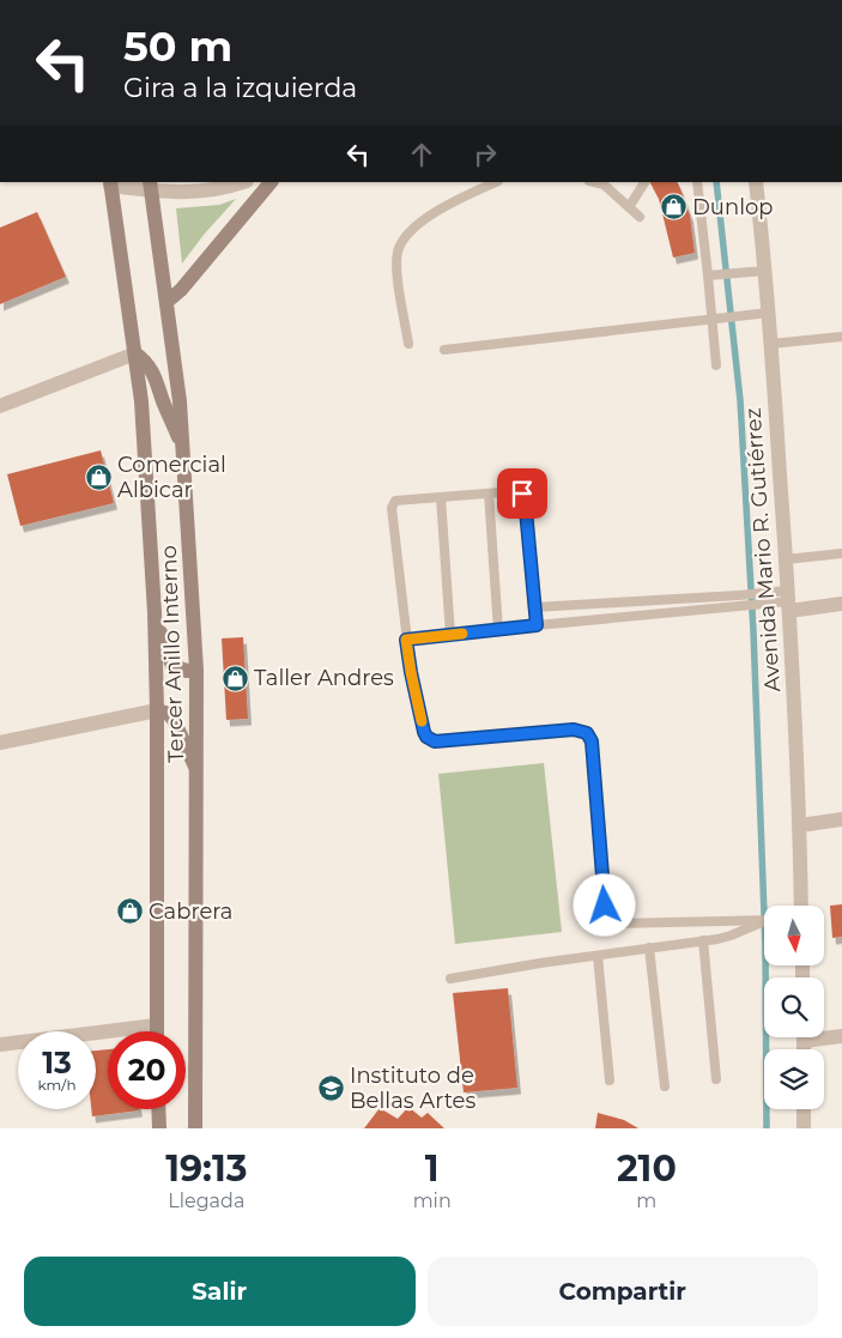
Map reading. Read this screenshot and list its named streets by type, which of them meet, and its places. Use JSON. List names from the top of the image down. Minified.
{"streets":{"main road":["Tercer Anillo Interno"],"street":["Avenida Mario R. Gutiérrez"]},"places":{"shop":["Dunlop","Comercial Albicar","Taller Andres","Cabrera"],"school or university":["Instituto de Bellas Artes"]},"north":"bottom","page":{"turn":["50 m","Gira a la izquierda"],"speed":"13 km/h","limit":"20","eta":["19:13","Llegada","1","min","210","m"],"buttons":["Salir","Compartir"]}}
